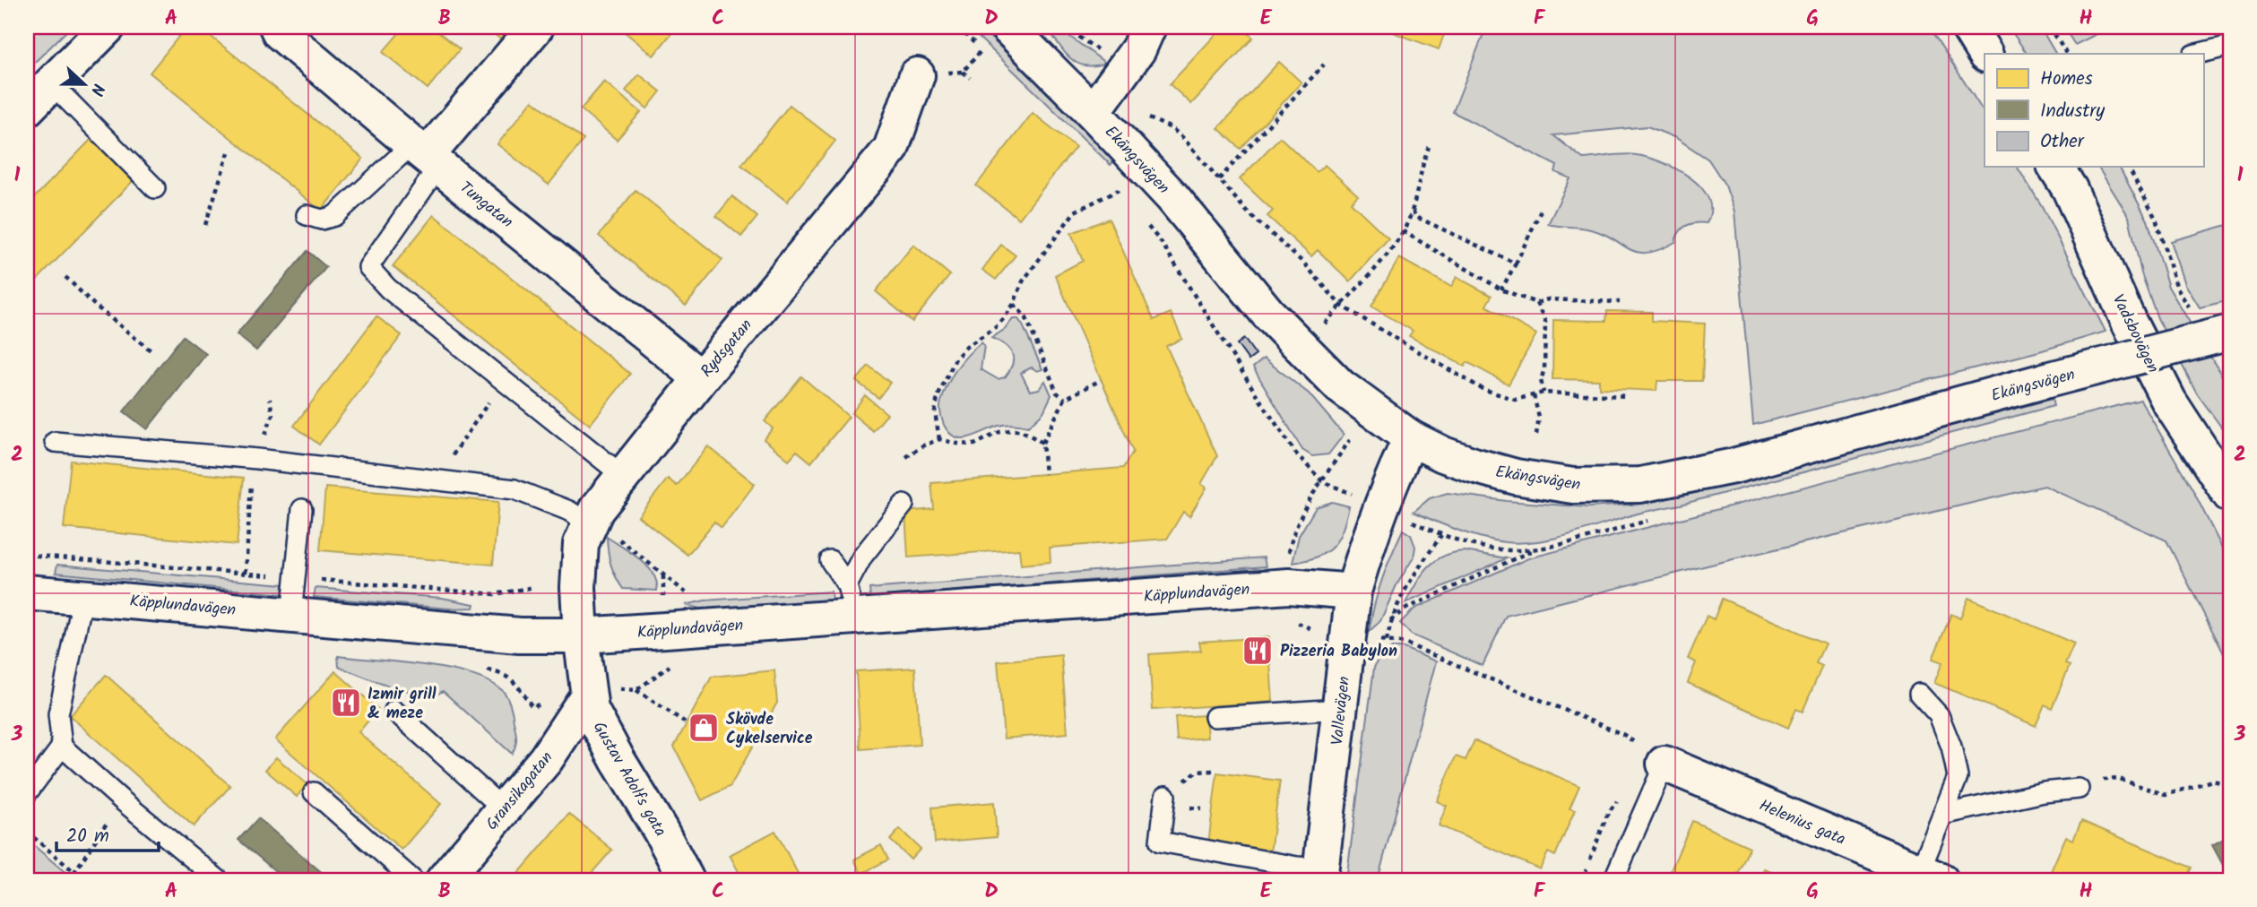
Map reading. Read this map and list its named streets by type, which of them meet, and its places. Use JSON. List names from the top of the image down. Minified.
{"streets":{"street":["Ekängsvägen","Tungatan","Vadsbovägen","Rydsgatan","Käpplundavägen","Vallevägen","Gustav Adolfs gata","Gransikagatan","Helenius gata"]},"crossings":[["Ekängsvägen","Vallevägen"],["Tungatan","Rydsgatan"],["Rydsgatan","Käpplundavägen"],["Rydsgatan","Gustav Adolfs gata"],["Käpplundavägen","Vallevägen"],["Käpplundavägen","Gustav Adolfs gata"],["Gustav Adolfs gata","Gransikagatan"]],"places":{"restaurant":["Pizzeria Babylon","Izmir grill & meze"],"shop":["Skövde Cykelservice"]},"legend":["Homes","Industry","Other"],"scale_bar":"20 m","north":"right","grid":{"columns":["A","B","C","D","E","F","G","H"],"rows":["1","2","3"]}}
